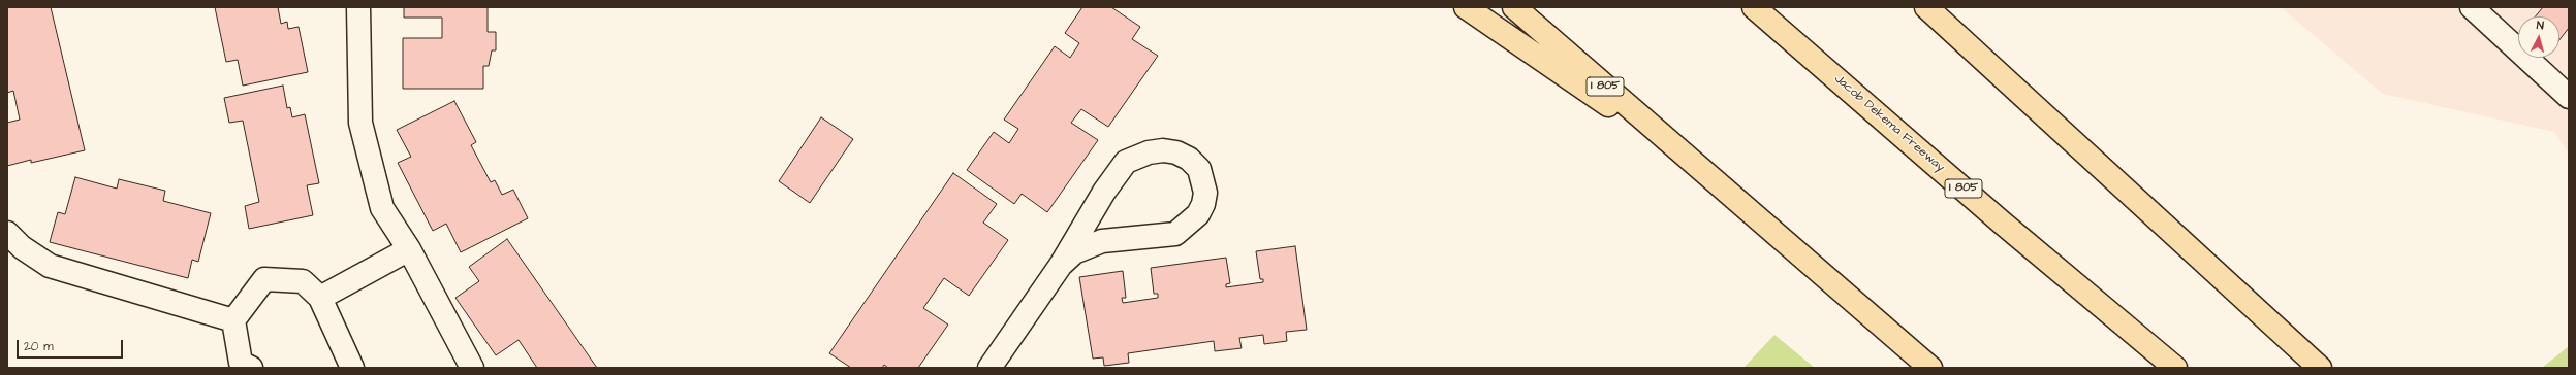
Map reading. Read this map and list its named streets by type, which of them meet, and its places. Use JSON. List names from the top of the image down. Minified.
{"streets":{"highway":["I 805","Jacob Dekema Freeway"]},"scale_bar":"20 m","north":"top"}
